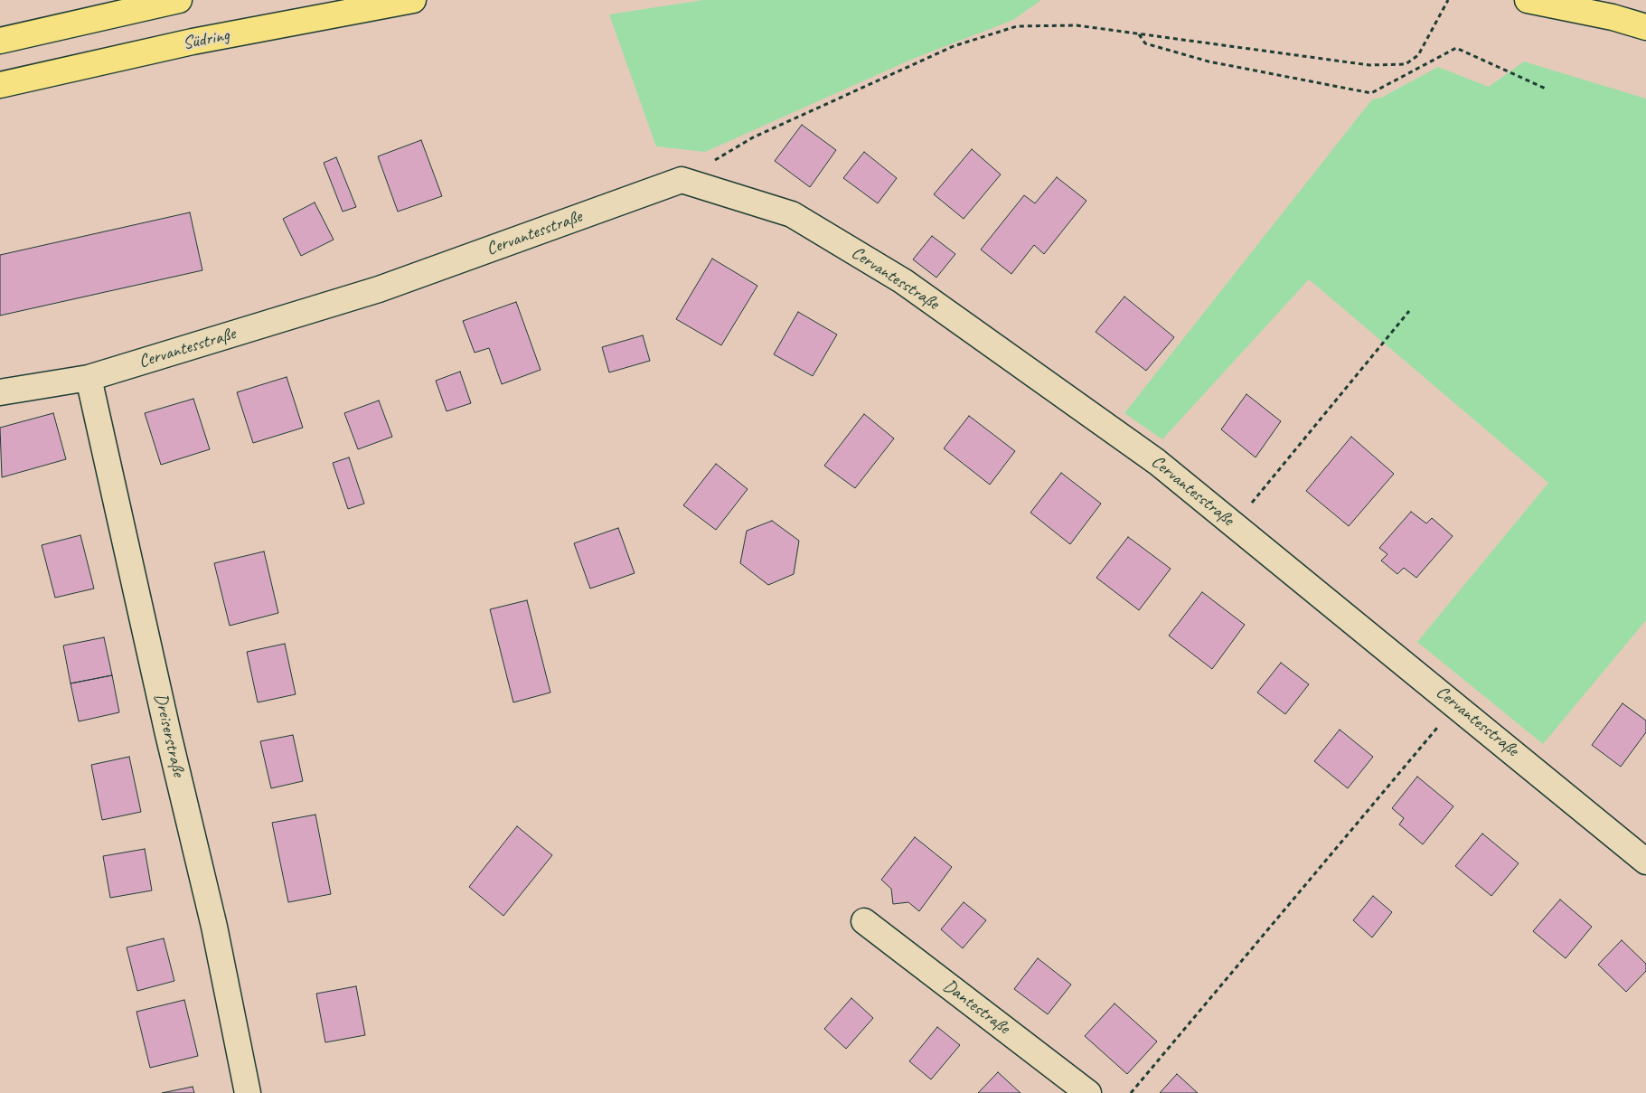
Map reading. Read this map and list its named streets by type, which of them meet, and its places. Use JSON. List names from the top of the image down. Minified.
{"streets":{"main road":["Südring"],"street":["Cervantesstraße","Dreiserstraße","Dantestraße"]},"crossings":[["Cervantesstraße","Dreiserstraße"]]}
